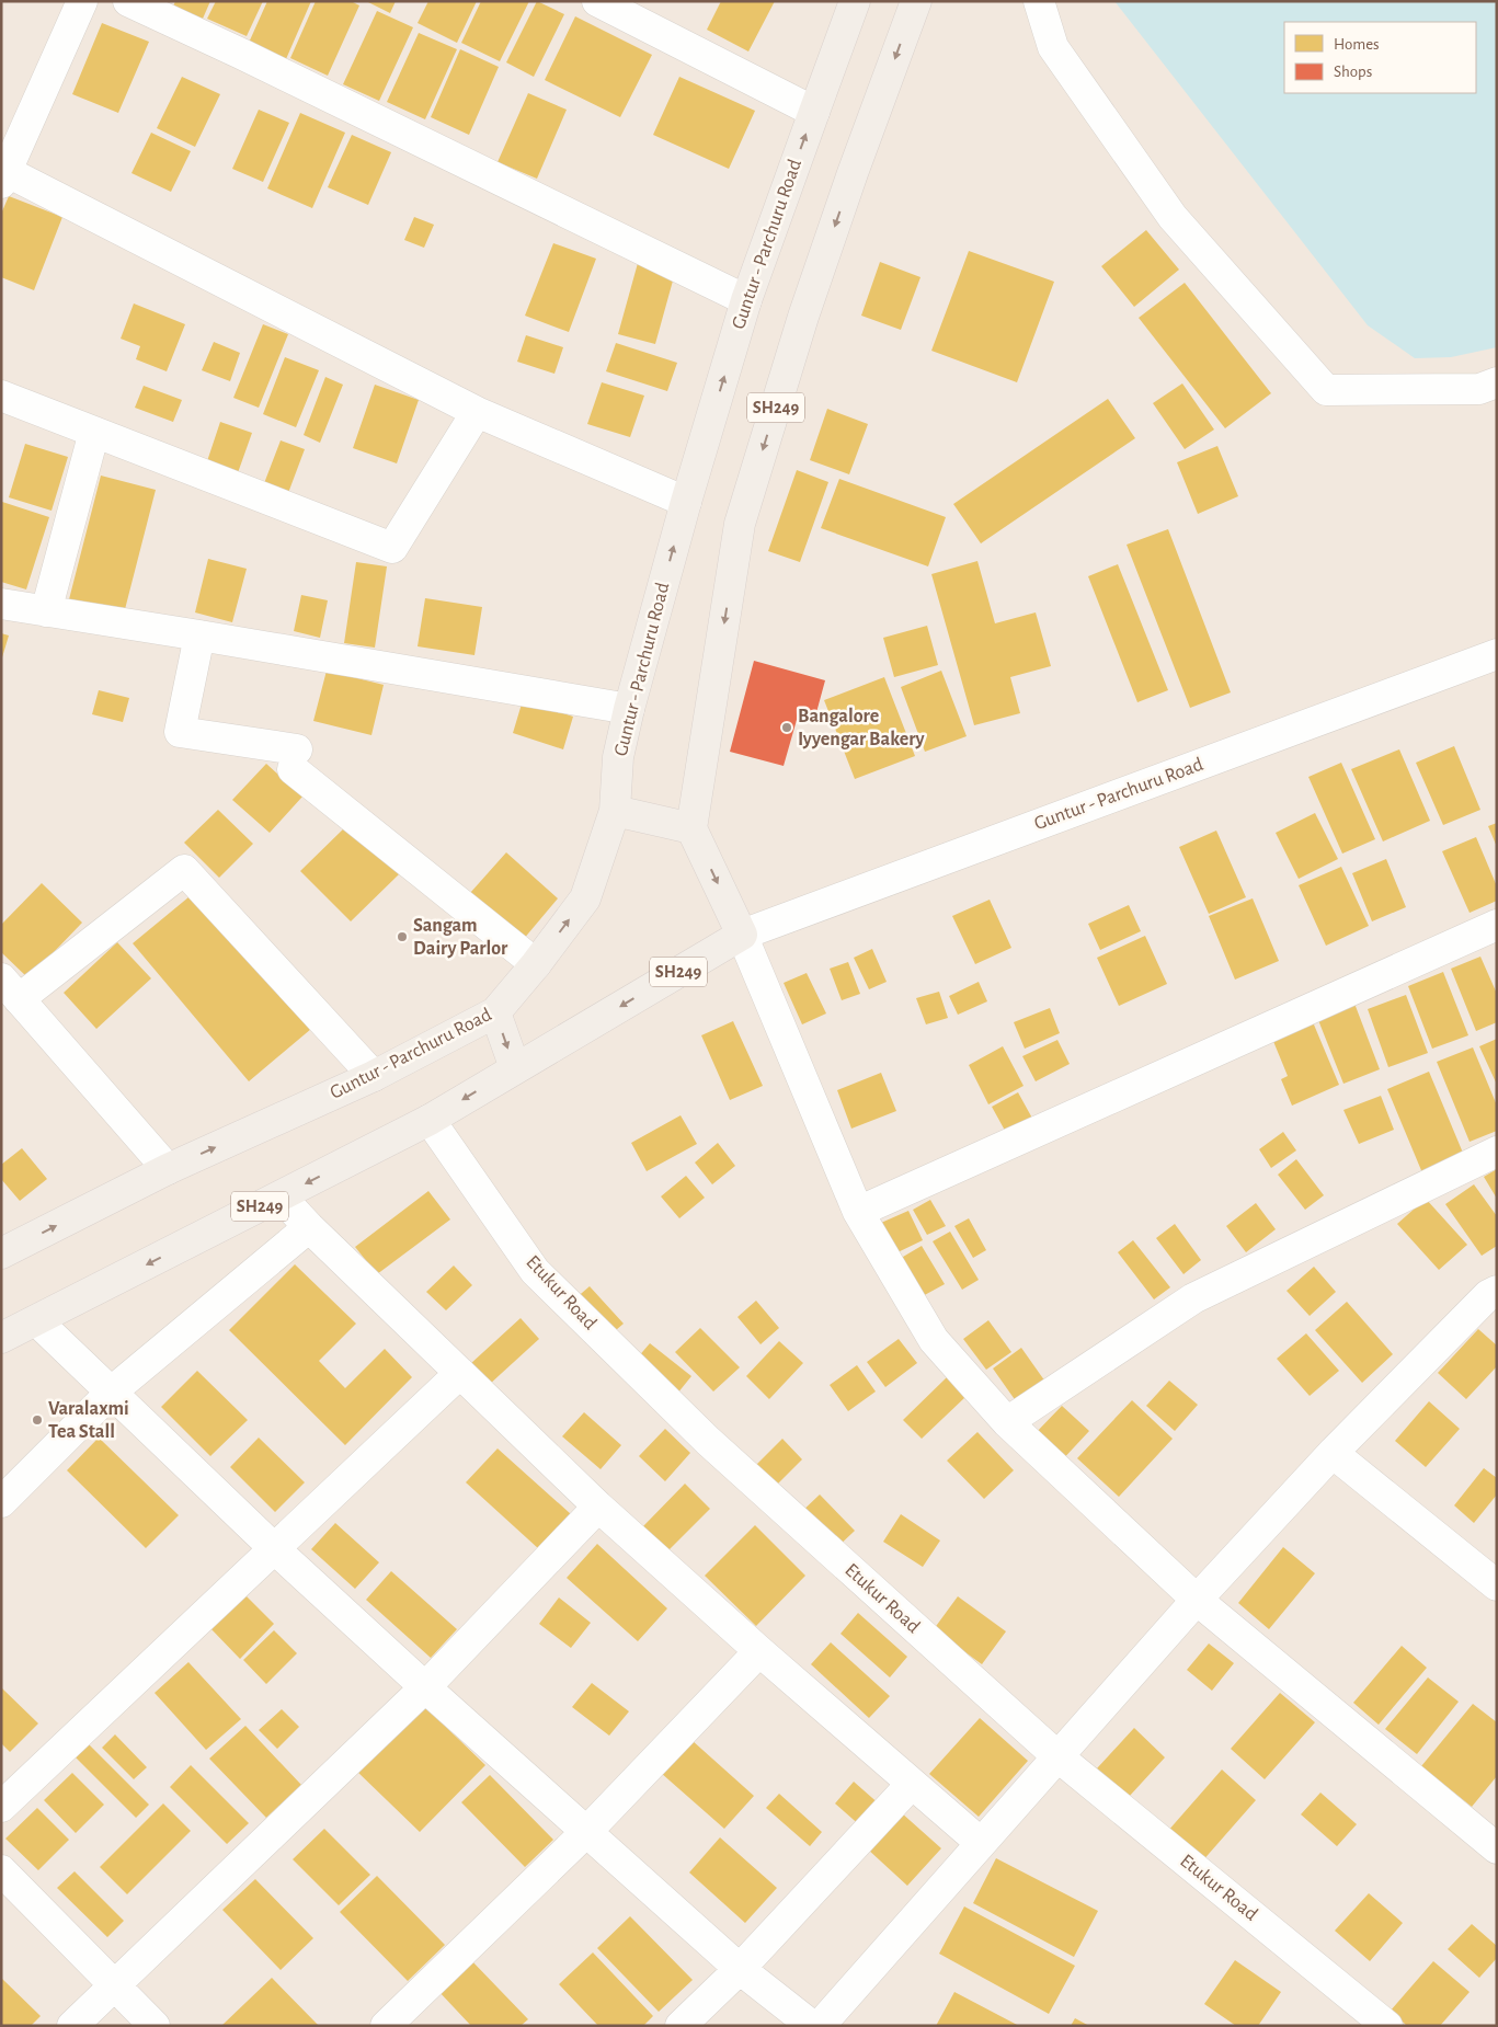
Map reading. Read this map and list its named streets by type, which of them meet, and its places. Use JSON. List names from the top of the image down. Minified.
{"streets":{"main road":["Guntur - Parchuru Road","SH249"],"street":["Etukur Road"]},"crossings":[["Guntur - Parchuru Road","Etukur Road"]],"places":["Bangalore Iyyengar Bakery","Sangam Dairy Parlor","Varalaxmi Tea Stall"],"legend":["Homes","Shops"]}
